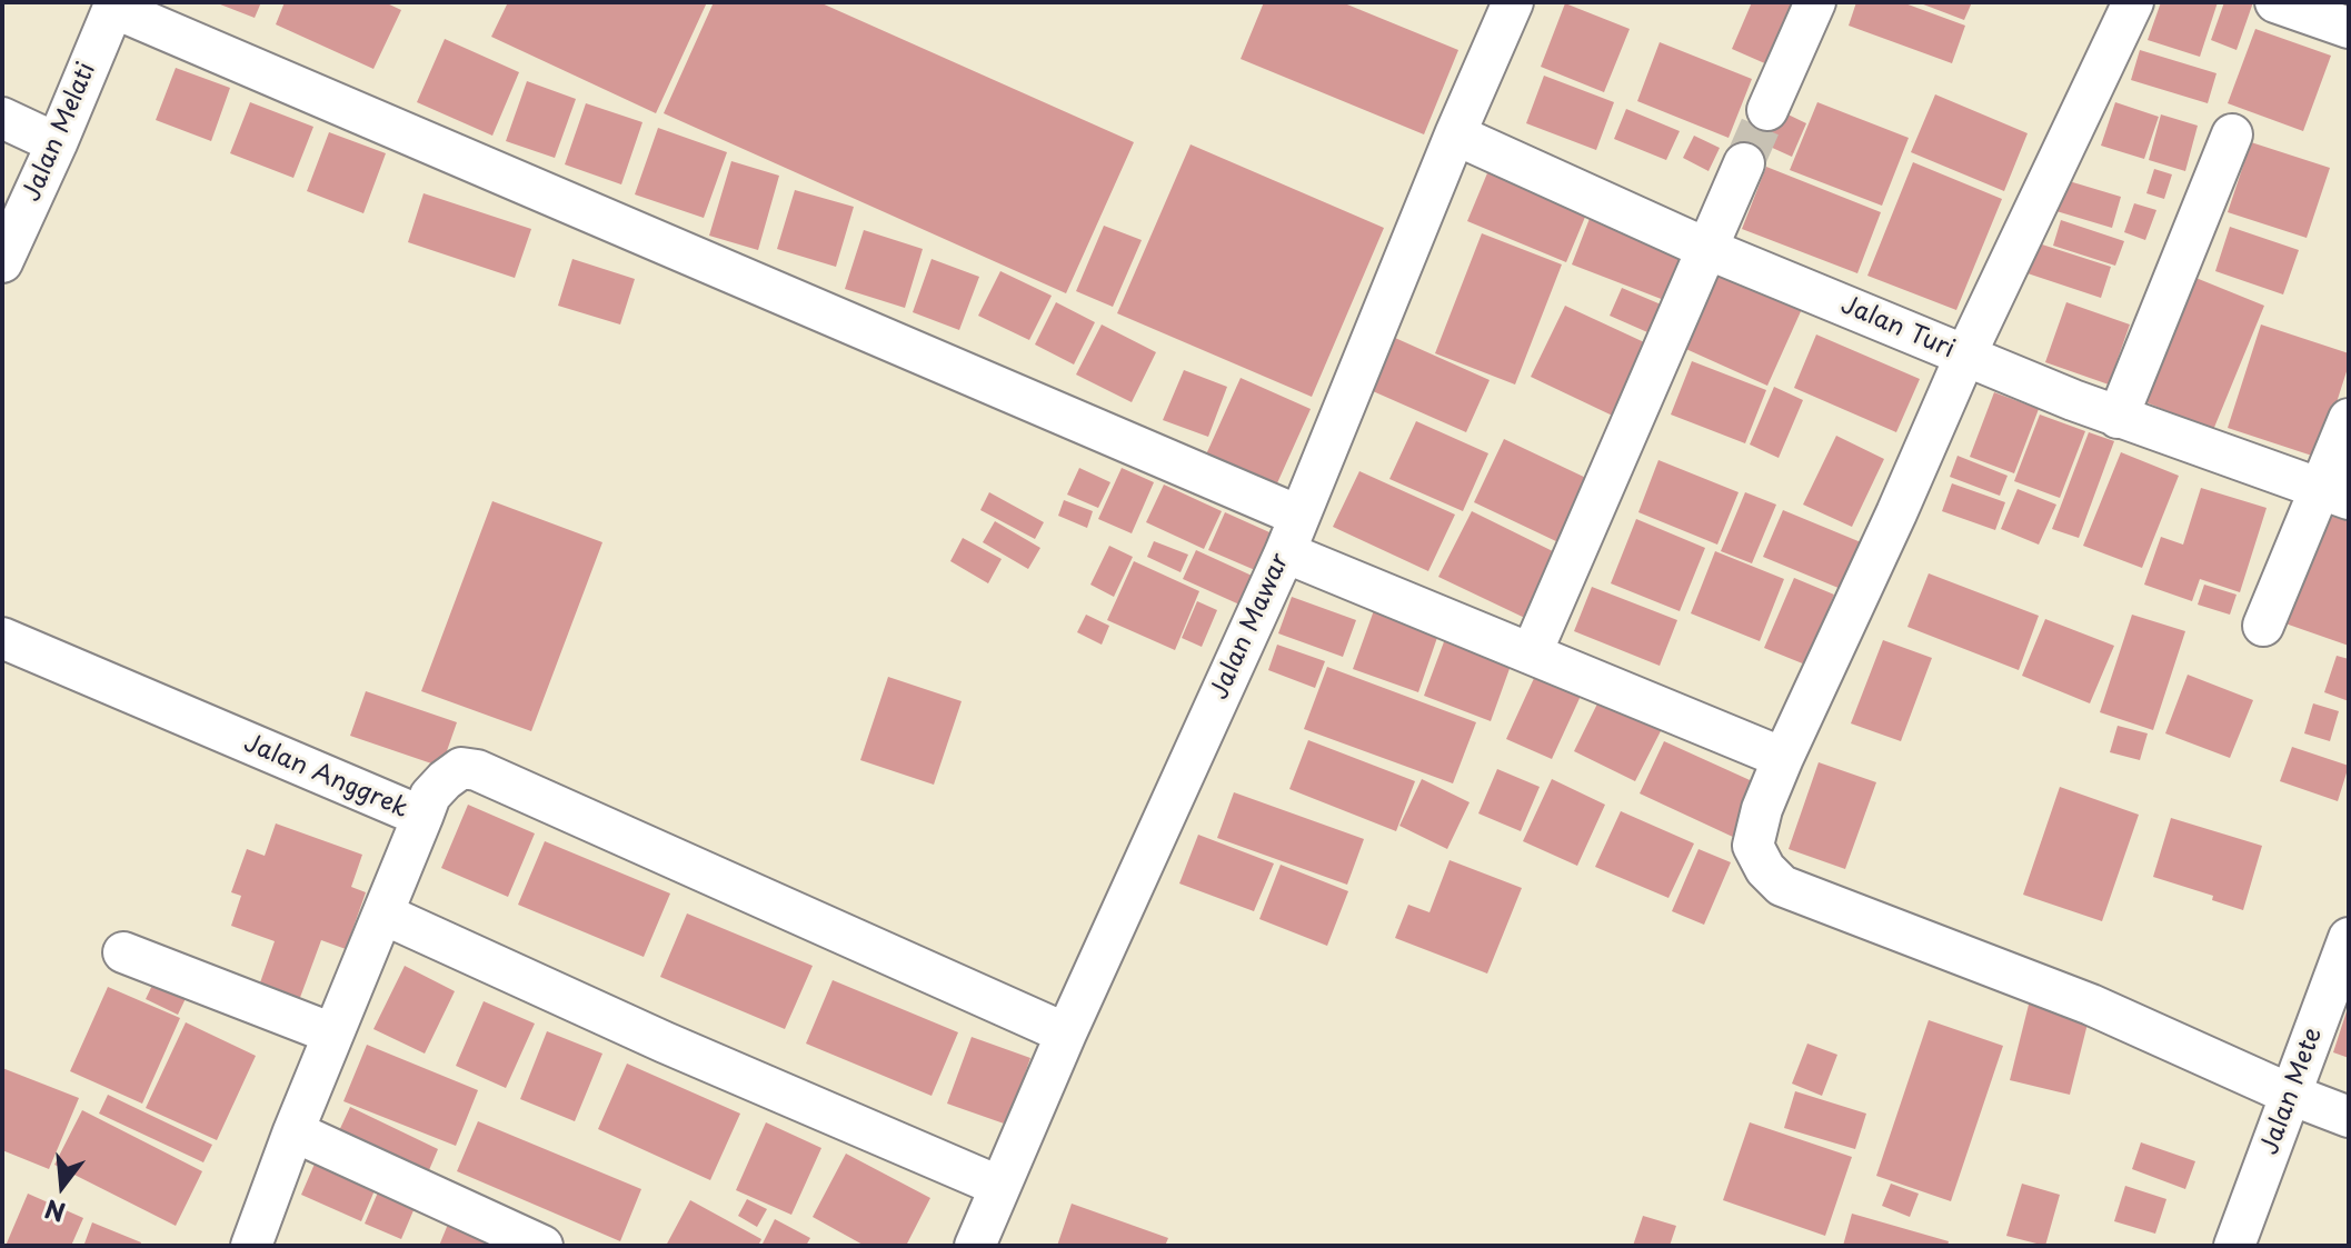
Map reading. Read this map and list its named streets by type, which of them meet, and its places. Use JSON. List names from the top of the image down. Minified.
{"streets":{"street":["Jalan Melati","Jalan Turi","Jalan Mawar","Jalan Anggrek","Jalan Mete"]},"crossings":[["Jalan Turi","Jalan Mawar"]],"north":"bottom"}
